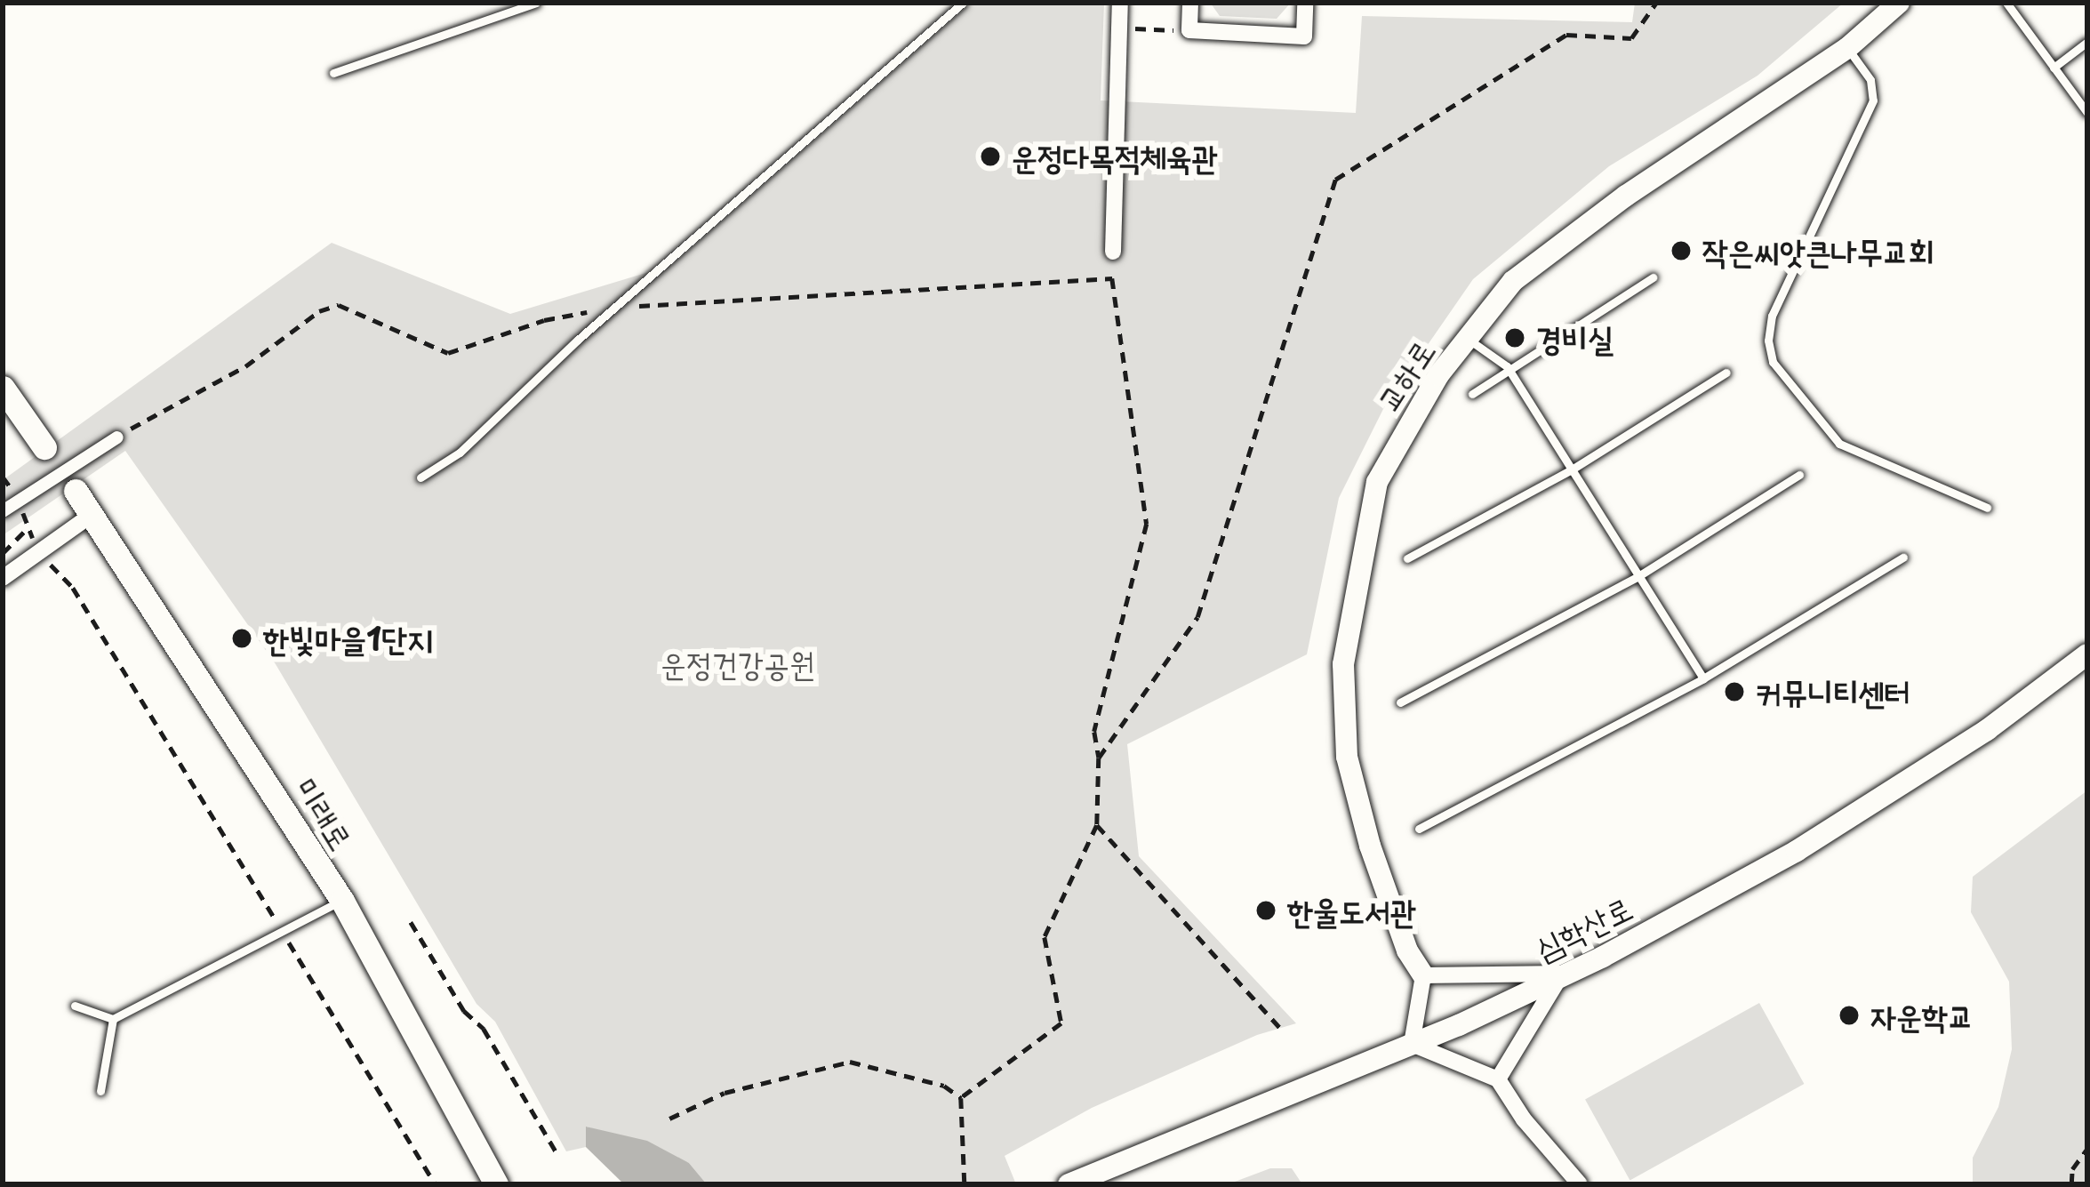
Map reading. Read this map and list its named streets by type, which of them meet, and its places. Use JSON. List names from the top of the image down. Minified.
{"streets":{"main road":["미래로"],"street":["교하로","심학산로"]},"parks":["운정건강공원"],"places":["운정다목적체육관","작은씨앗큰나무교회","경비실","한빛마을1단지","커뮤니티센터","한울도서관","자운학교"]}
